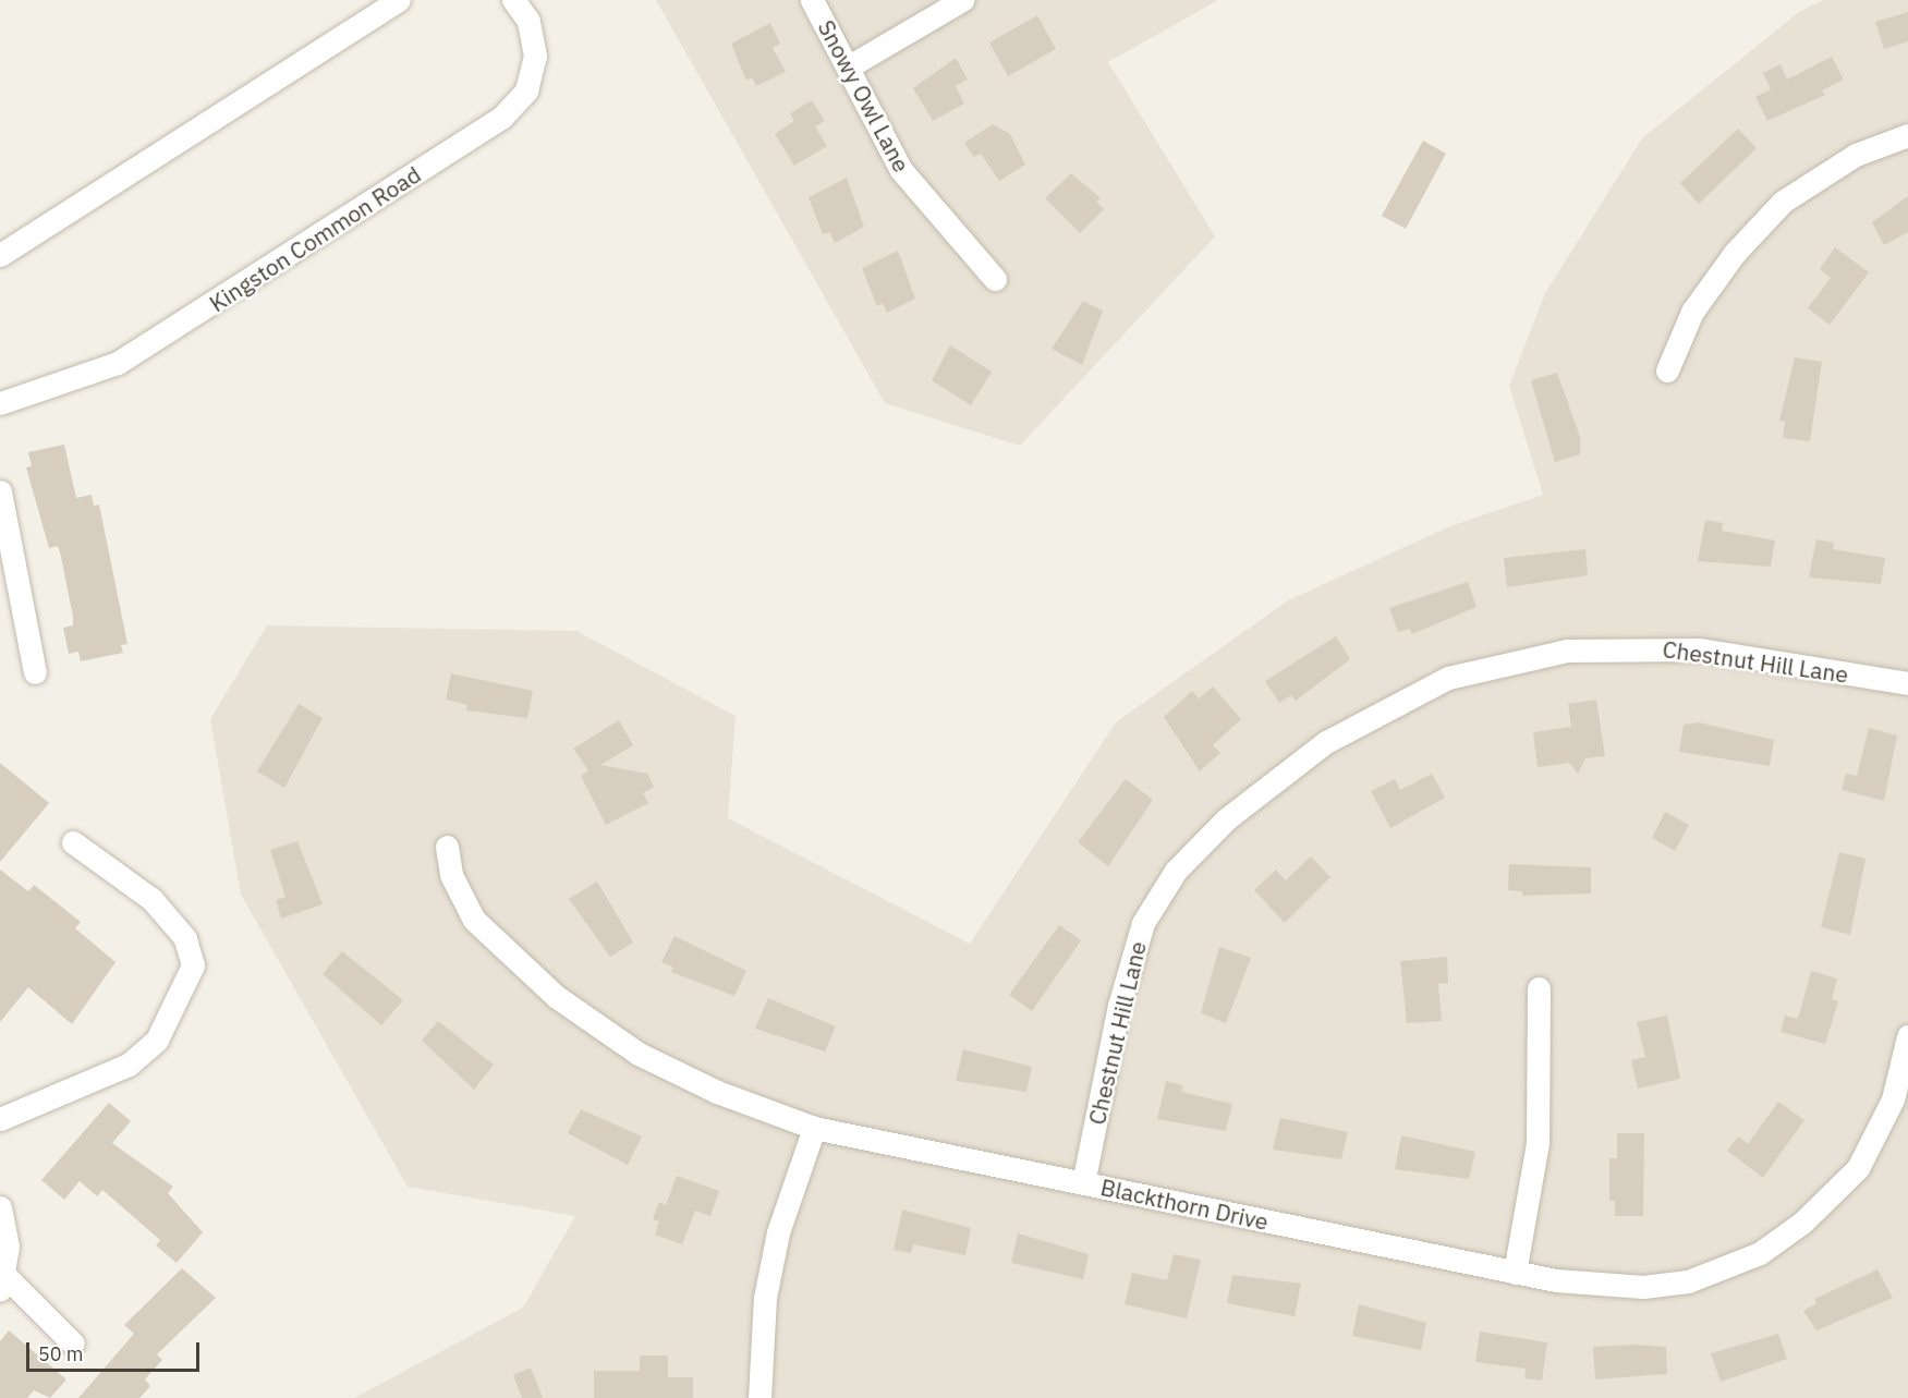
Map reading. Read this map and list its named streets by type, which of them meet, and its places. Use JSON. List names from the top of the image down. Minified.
{"streets":{"street":["Snowy Owl Lane","Kingston Common Road","Chestnut Hill Lane","Blackthorn Drive"]},"crossings":[["Chestnut Hill Lane","Blackthorn Drive"]],"scale_bar":"50 m"}
